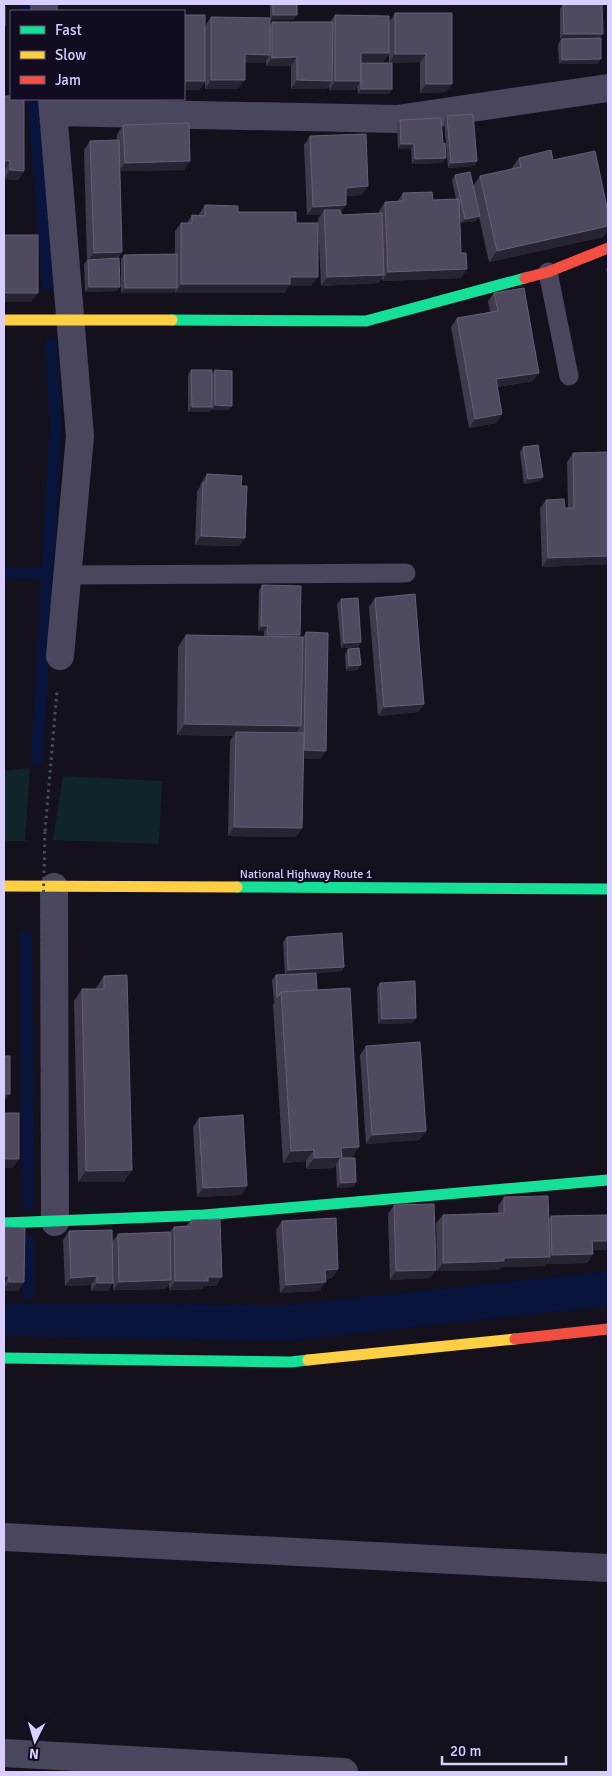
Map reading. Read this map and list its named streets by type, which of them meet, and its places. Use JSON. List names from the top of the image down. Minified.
{"streets":{"main road":["National Highway Route 1"]},"legend":["Fast","Slow","Jam"],"scale_bar":"20 m","north":"bottom"}
